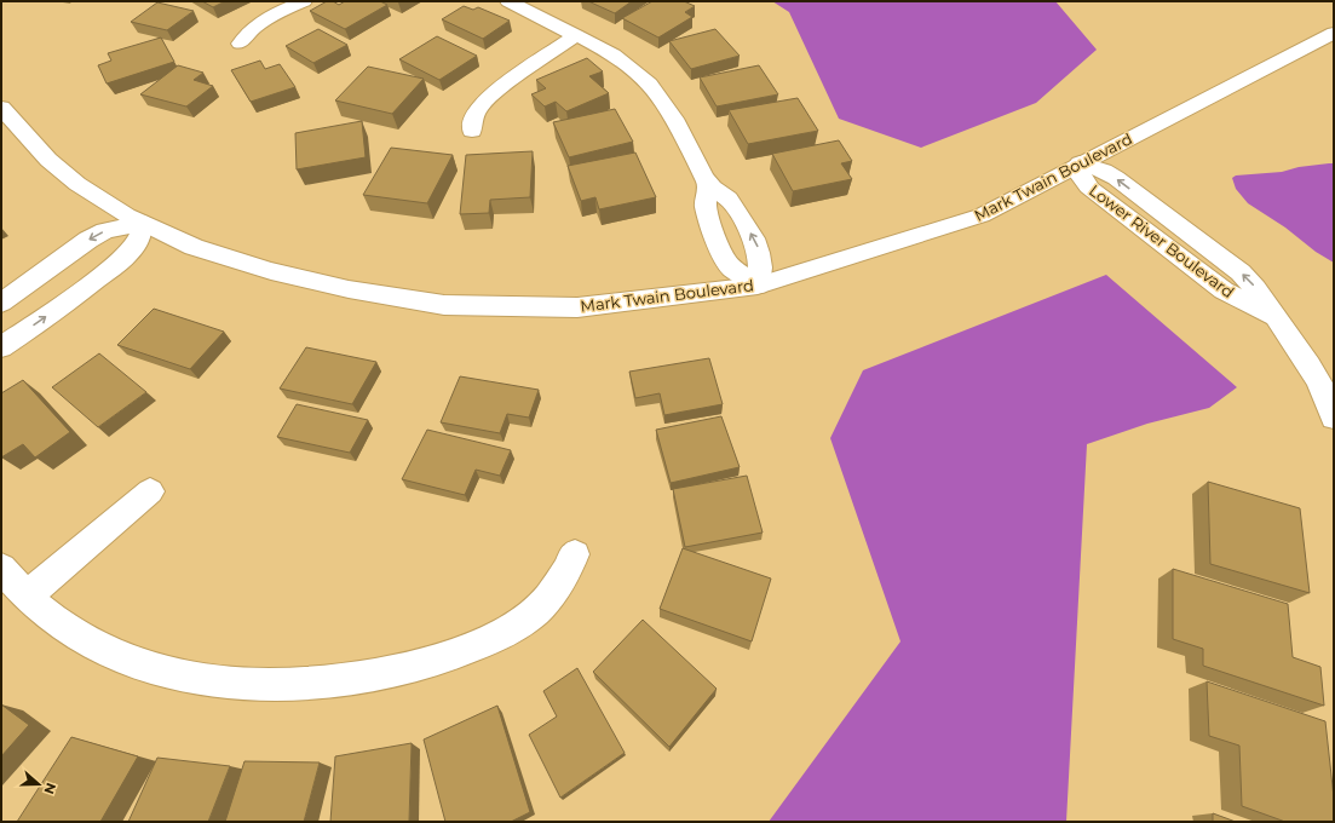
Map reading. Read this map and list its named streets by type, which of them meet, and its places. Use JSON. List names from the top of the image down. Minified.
{"streets":{"street":["Mark Twain Boulevard","Lower River Boulevard"]},"crossings":[["Mark Twain Boulevard","Lower River Boulevard"]],"north":"right"}
